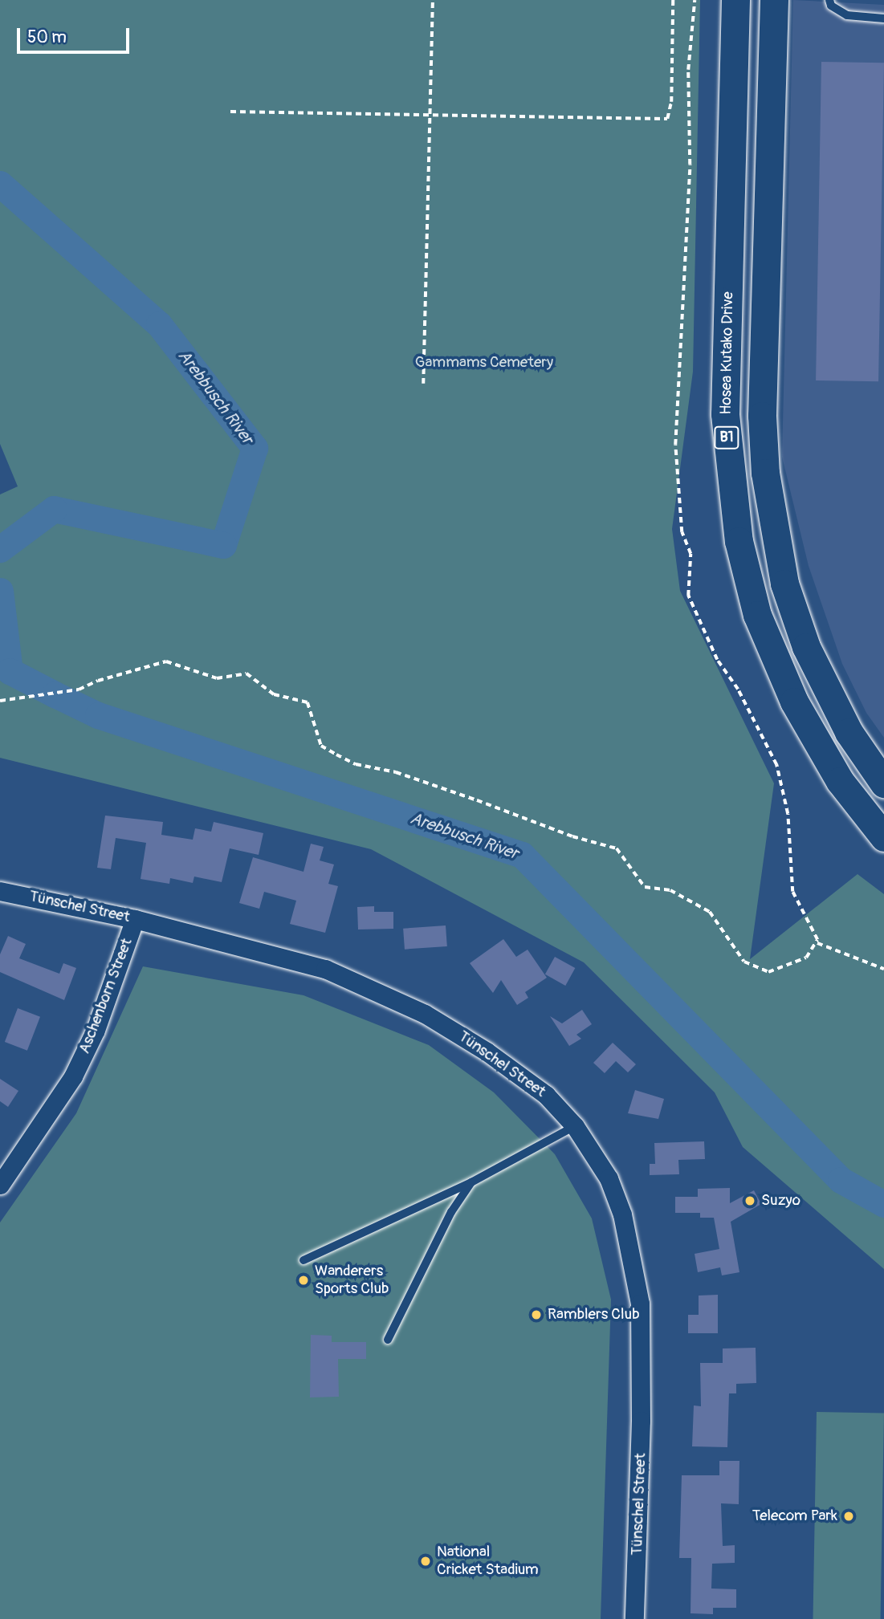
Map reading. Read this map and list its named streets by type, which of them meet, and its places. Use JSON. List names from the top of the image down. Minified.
{"streets":{"main road":["Hosea Kutako Drive","B1"],"street":["Tünschel Street","Aschenborn Street"]},"crossings":[["Tünschel Street","Aschenborn Street"]],"water":["Arebbusch River"],"parks":["Gammams Cemetery"],"places":["Suzyo","Wanderers Sports Club","Ramblers Club","Telecom Park","National Cricket Stadium"],"scale_bar":"50 m"}
